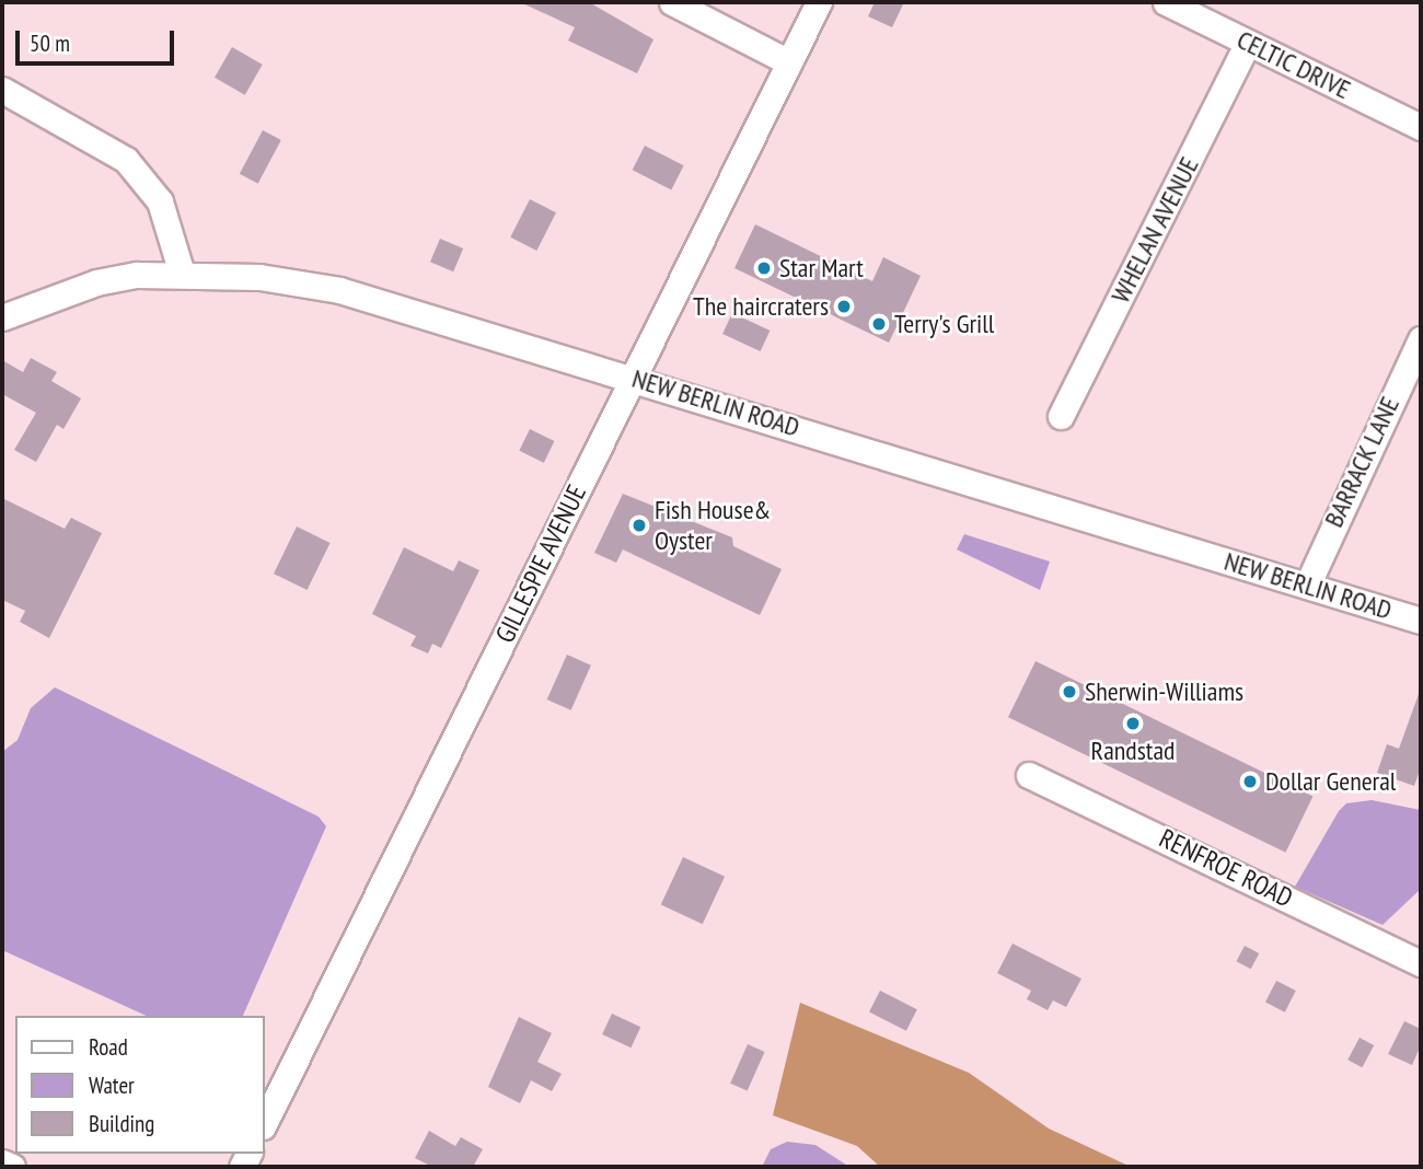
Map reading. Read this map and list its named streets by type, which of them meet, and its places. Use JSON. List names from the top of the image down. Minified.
{"streets":{"street":["CELTIC DRIVE","WHELAN AVENUE","NEW BERLIN ROAD","BARRACK LANE","GILLESPIE AVENUE","RENFROE ROAD"]},"crossings":[["CELTIC DRIVE","WHELAN AVENUE"],["NEW BERLIN ROAD","BARRACK LANE"],["NEW BERLIN ROAD","GILLESPIE AVENUE"]],"places":["Star Mart","The haircraters","Terry's Grill","Fish House& Oyster","Sherwin-Williams","Randstad","Dollar General"],"legend":["Road","Water","Building"],"scale_bar":"50 m"}
